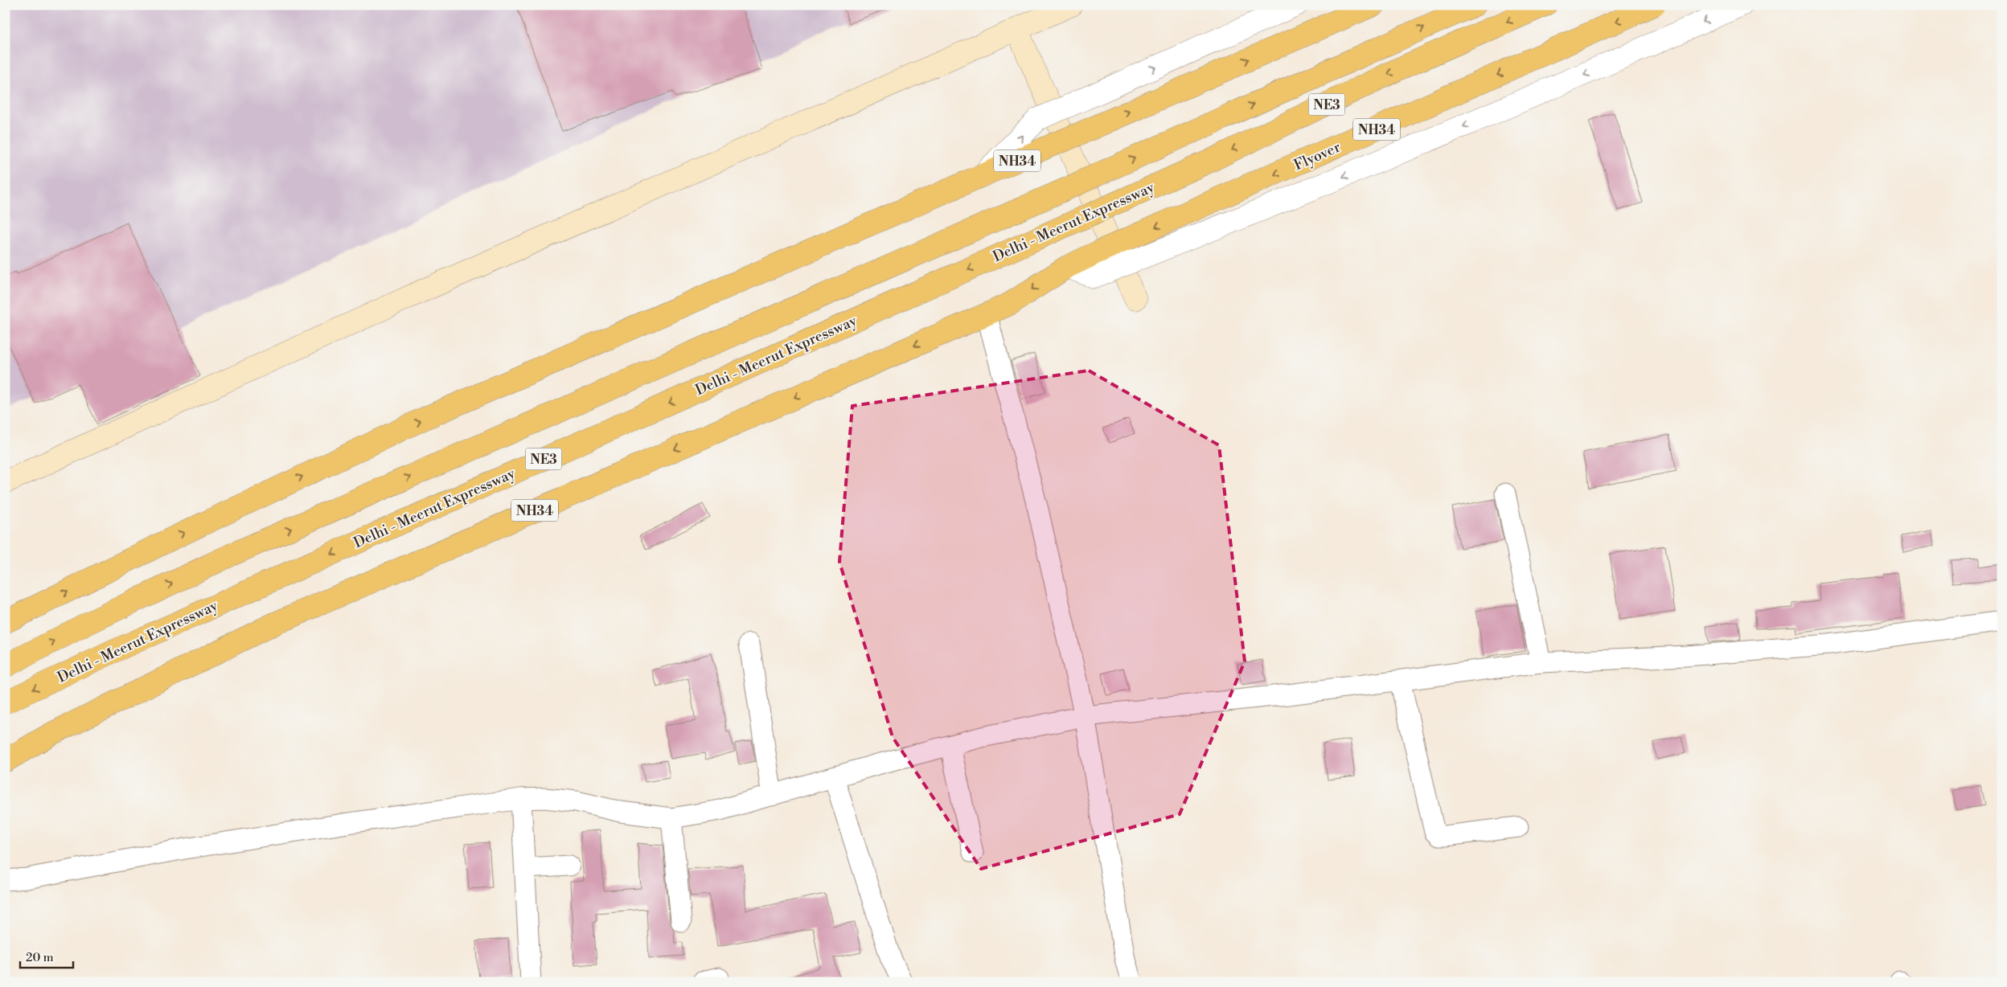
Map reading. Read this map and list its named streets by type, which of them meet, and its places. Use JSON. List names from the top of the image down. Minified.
{"streets":{"highway":["NE3","NH34","Flyover","Delhi - Meerut Expressway"]},"crossings":[["NH34","Flyover"]],"scale_bar":"20 m"}
